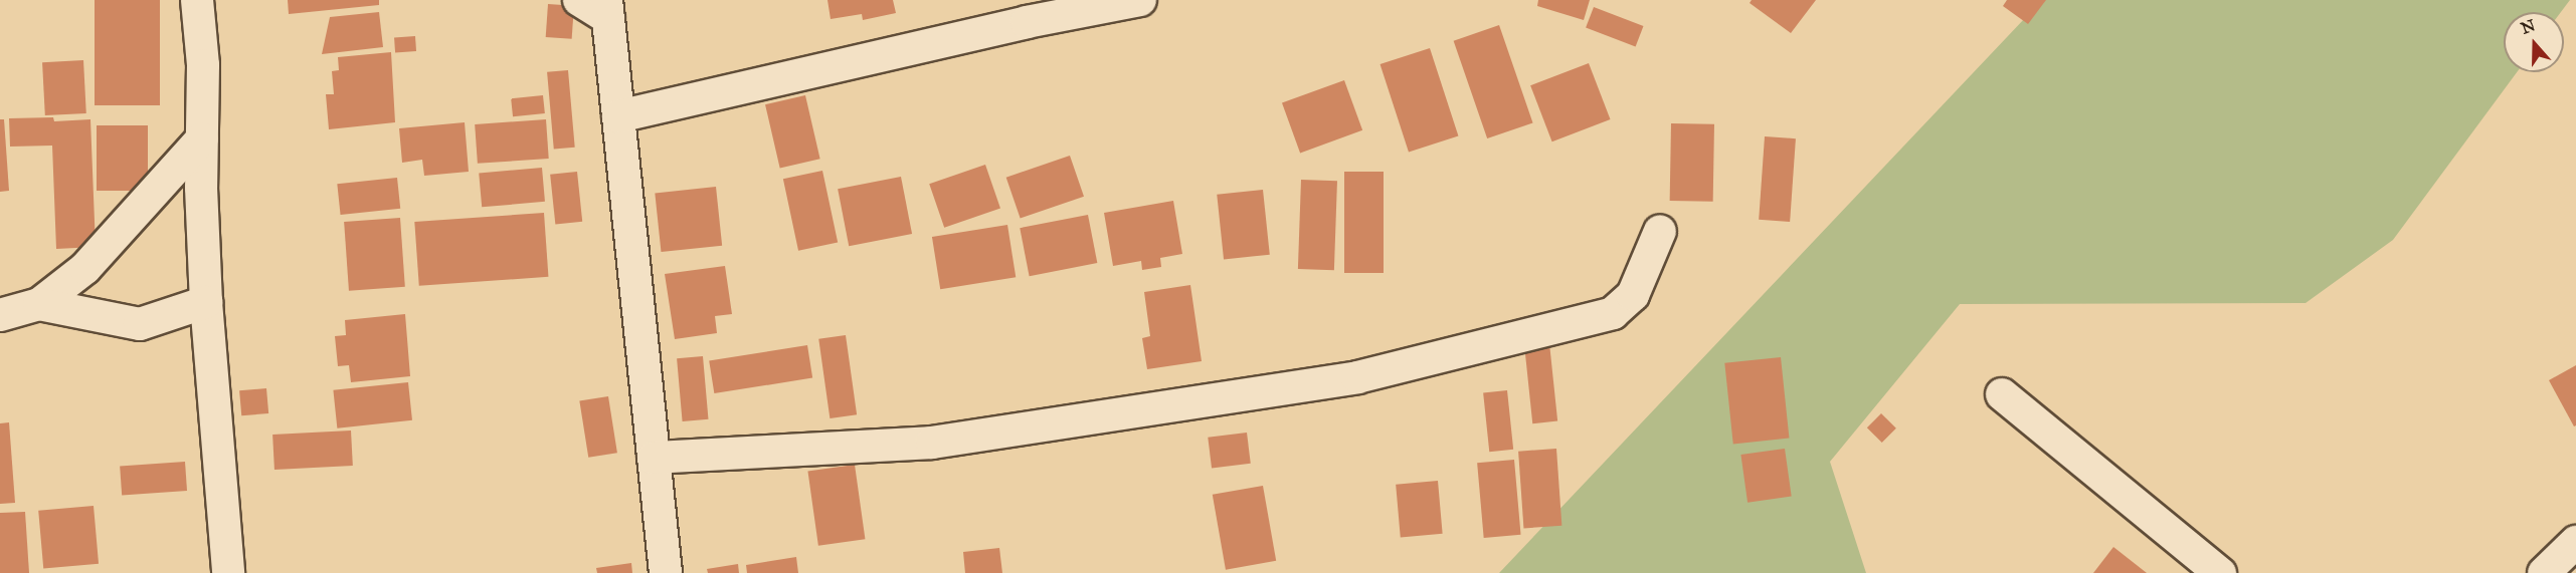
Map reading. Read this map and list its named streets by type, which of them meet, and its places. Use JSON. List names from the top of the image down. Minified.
{"north":"top"}
